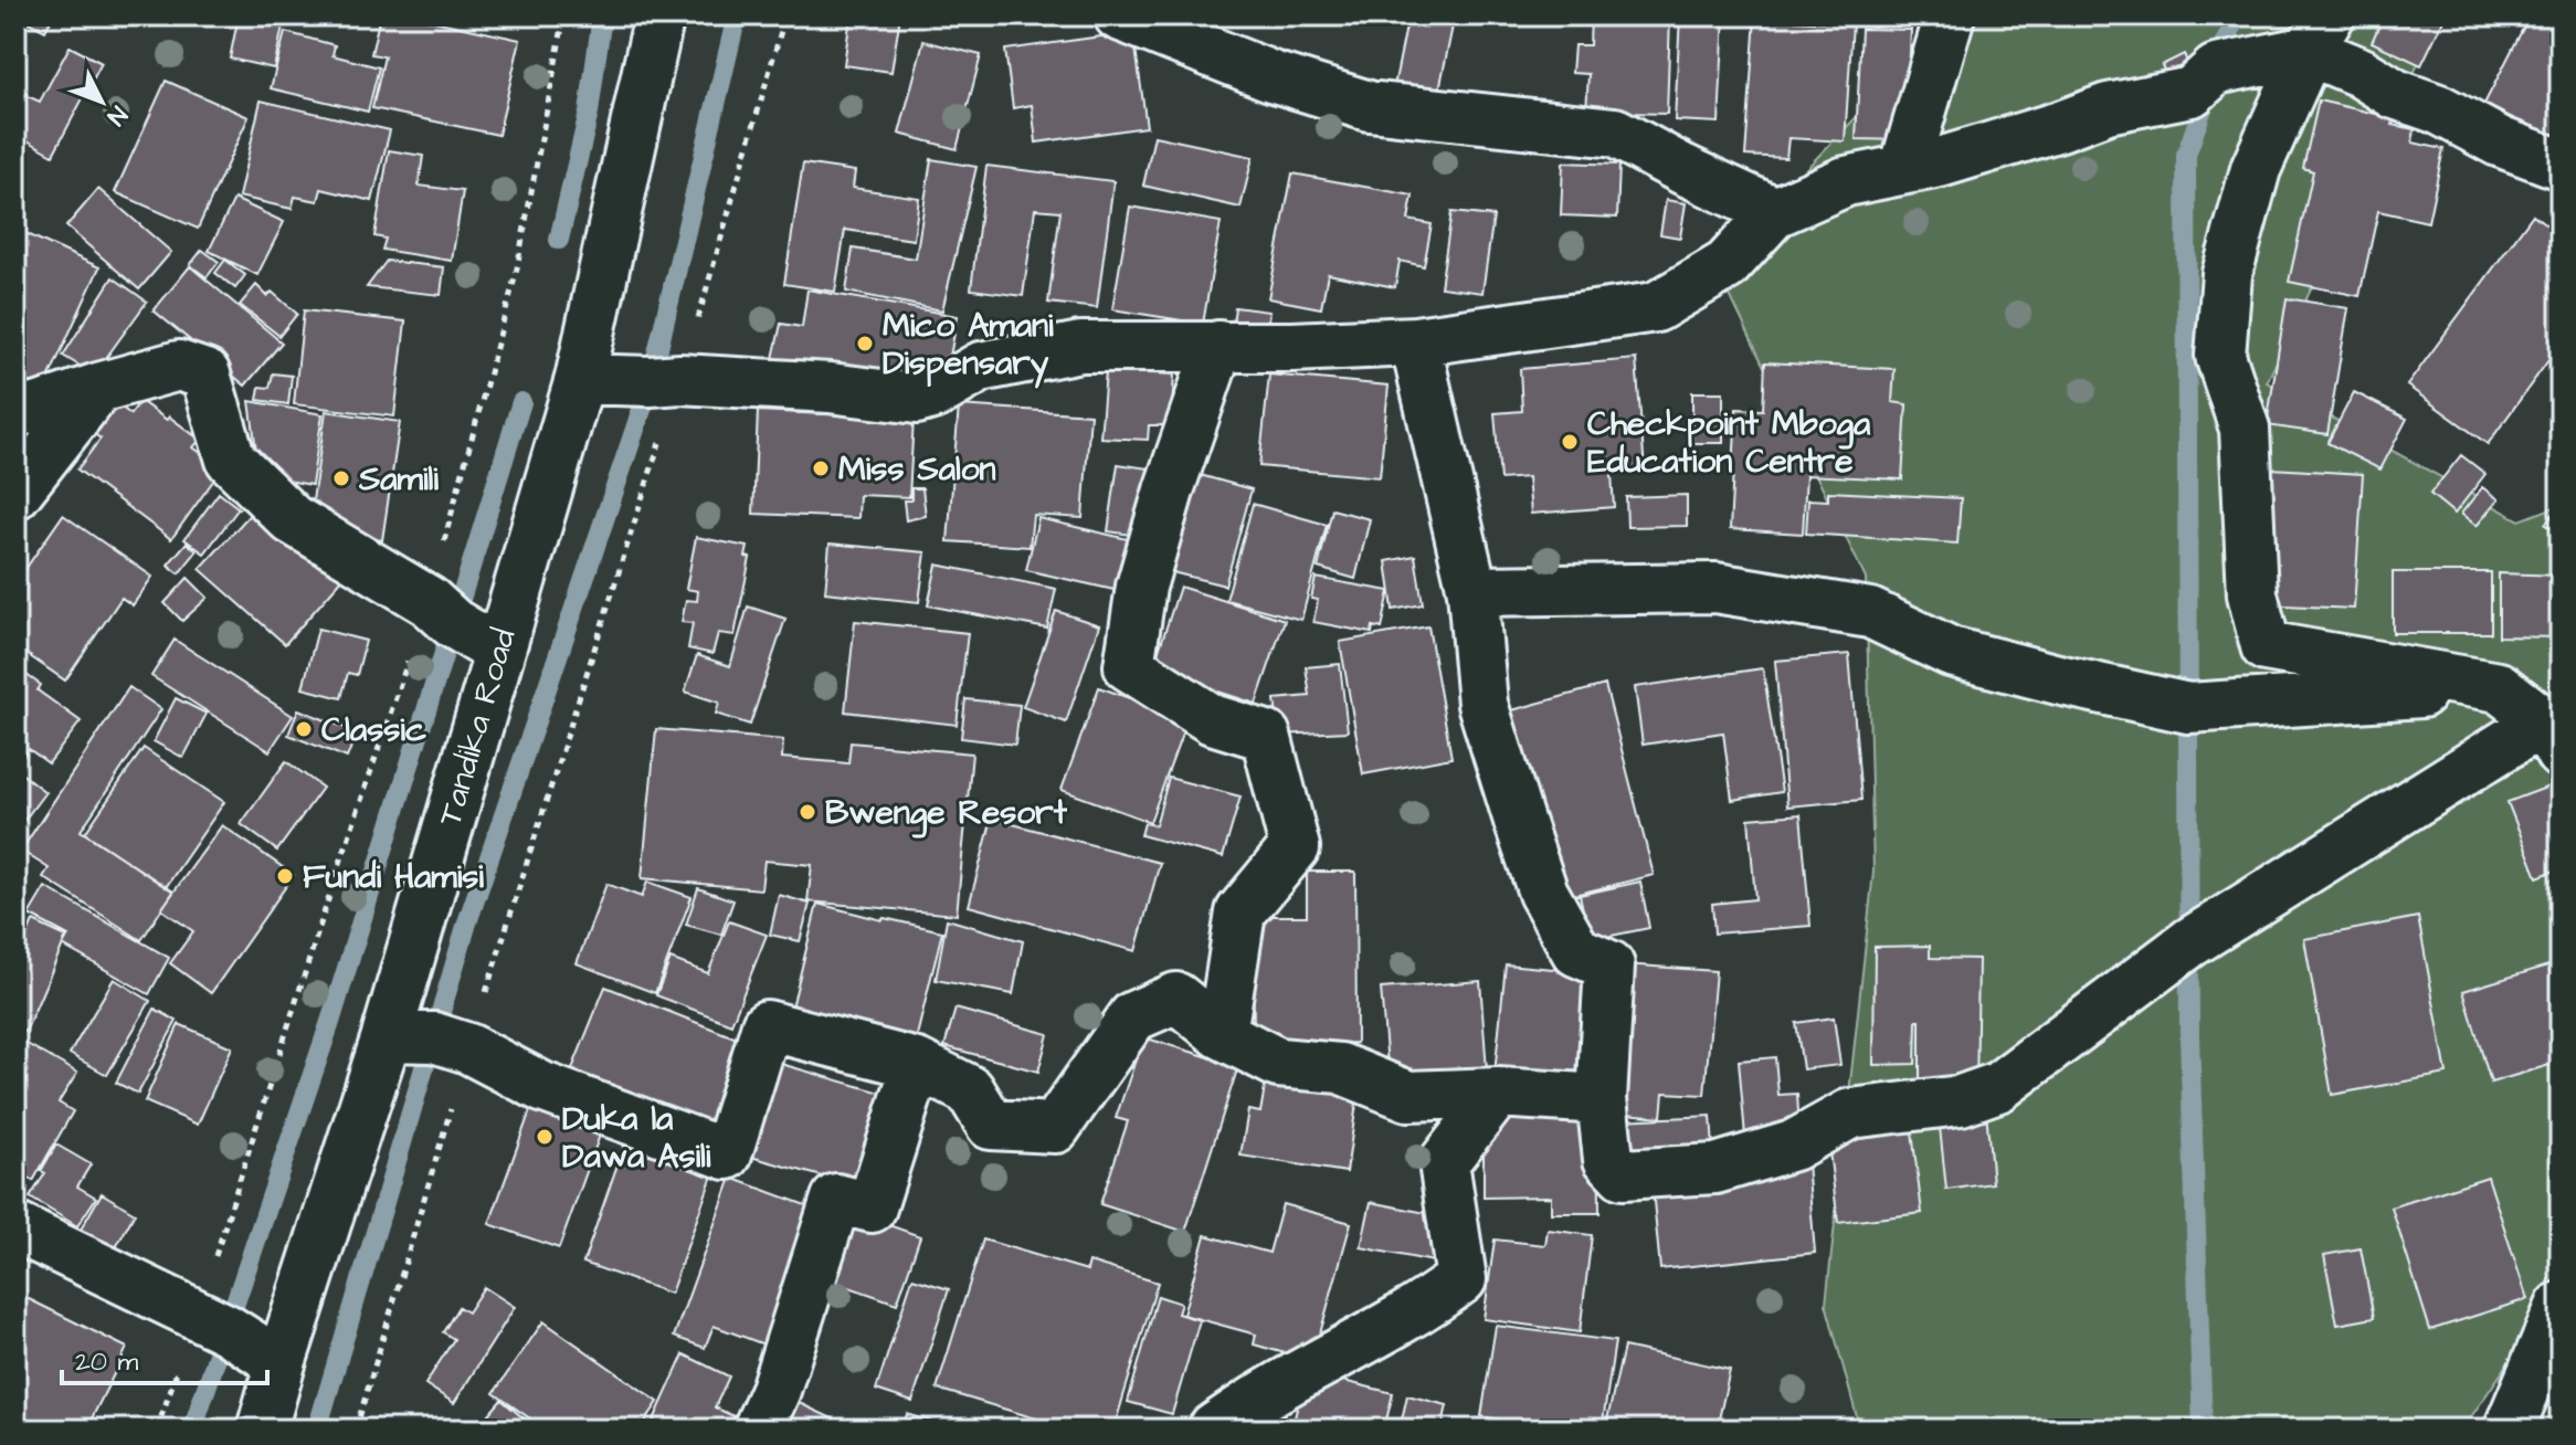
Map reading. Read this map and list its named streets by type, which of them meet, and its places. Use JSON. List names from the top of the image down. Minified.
{"streets":{"street":["Tandika Road"]},"places":["Mico Amani Dispensary","Checkpoint Mboga Education Centre","Miss Salon","Samili","Classic","Bwenge Resort","Fundi Hamisi","Duka la Dawa Asili"],"scale_bar":"20 m","north":"bottom right"}
